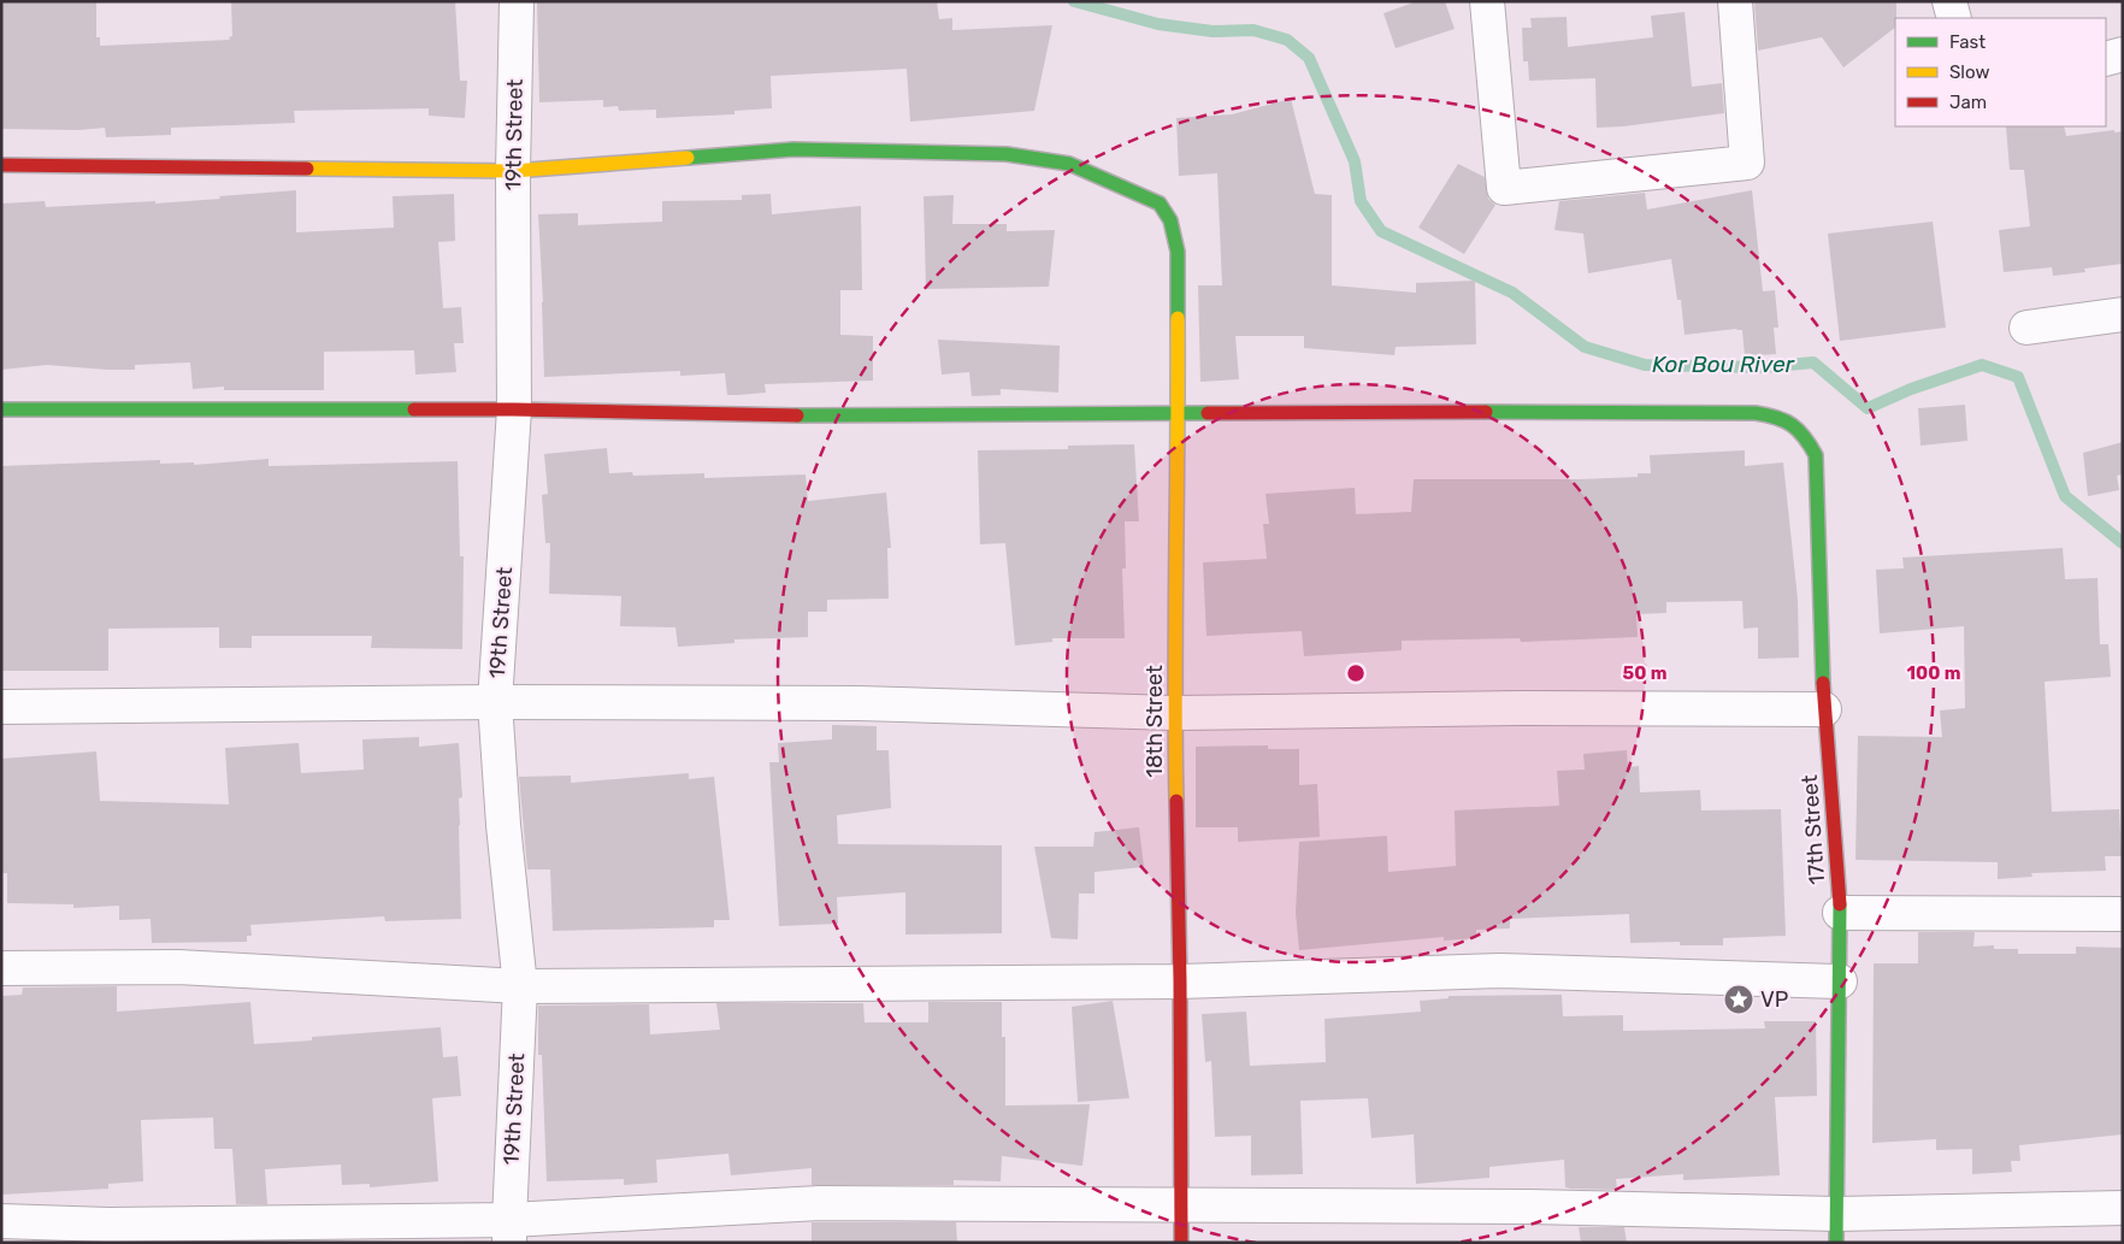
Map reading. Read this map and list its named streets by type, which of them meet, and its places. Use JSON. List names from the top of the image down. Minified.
{"streets":{"street":["19th Street","18th Street","17th Street"]},"crossings":[["19th Street","18th Street"],["18th Street","17th Street"]],"water":["Kor Bou River"],"places":{"place":["VP"]},"legend":["Fast","Slow","Jam"],"rings":["50 m","100 m"]}
